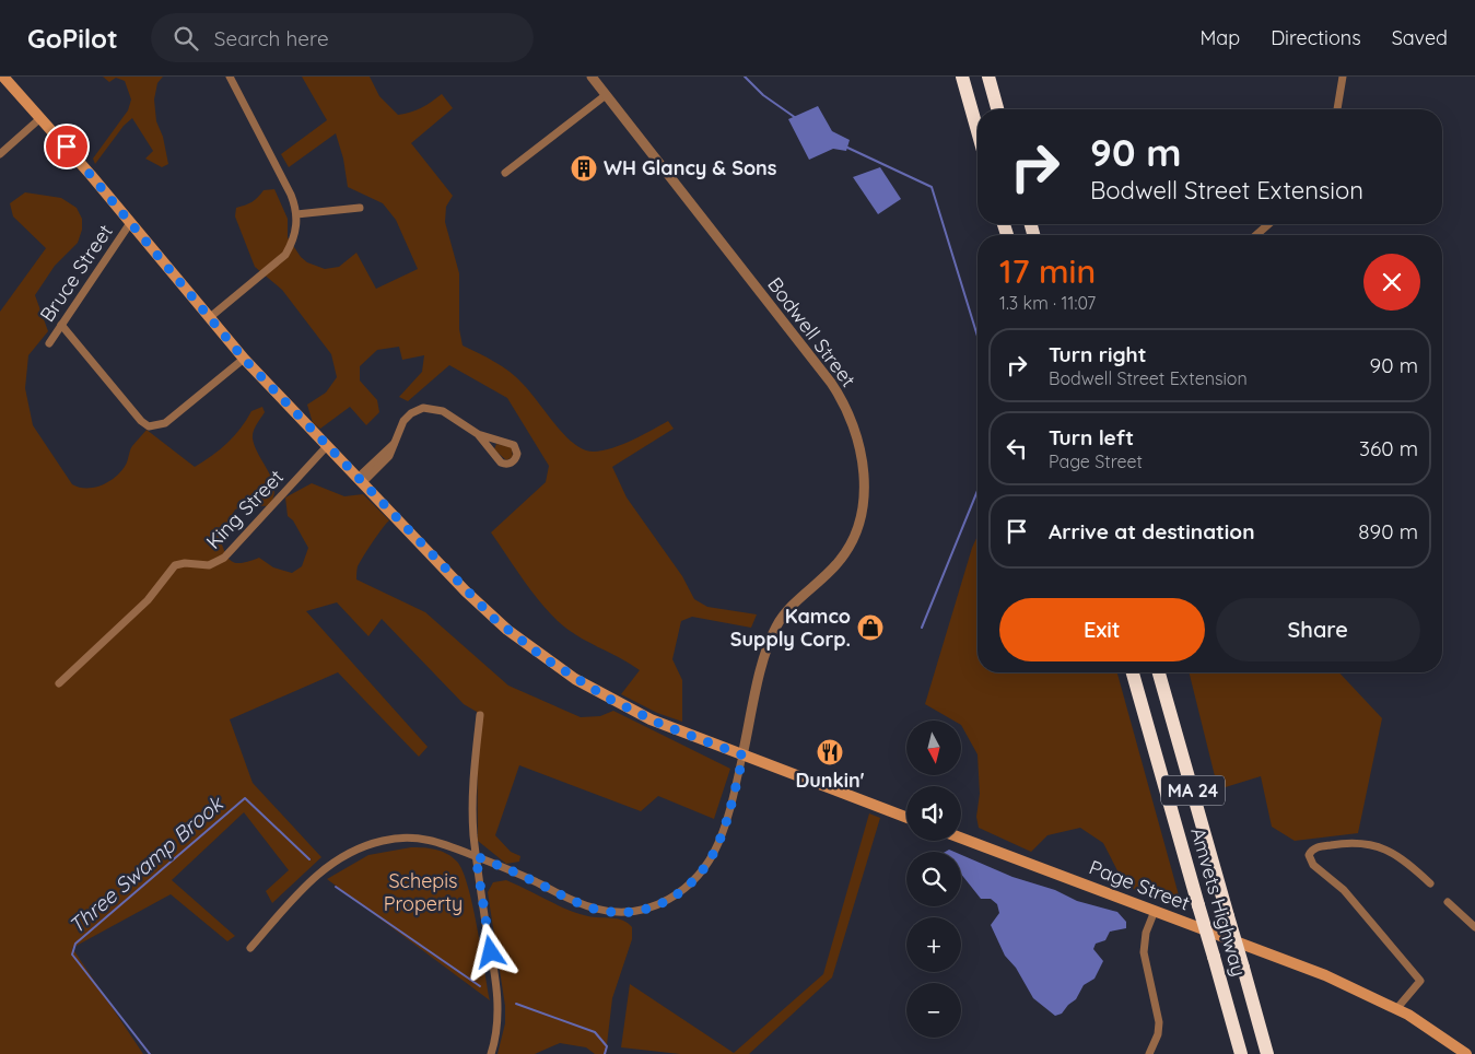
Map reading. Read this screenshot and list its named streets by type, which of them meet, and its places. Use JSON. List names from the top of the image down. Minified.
{"streets":{"highway":["MA 24","Amvets Highway"],"main road":["Page Street"],"street":["Bruce Street","Bodwell Street","King Street"]},"water":["Three Swamp Brook"],"parks":["Schepis Property"],"places":{"building":["WH Glancy & Sons"],"shop":["Kamco Supply Corp."],"restaurant":["Dunkin'"]},"north":"bottom","page":{"header":"GoPilot","search":"Search here","nav":["Map","Directions","Saved"],"turn":["90 m","Bodwell Street Extension"],"heading":["17 min","1.3 km · 11:07"],"list":[{"name":"Turn right","note":"Bodwell Street Extension","value":"90 m"},{"name":"Turn left","note":"Page Street","value":"360 m"},{"name":"Arrive at destination","value":"890 m"}],"buttons":["Exit","Share"],"map_buttons":["+","−"]}}
